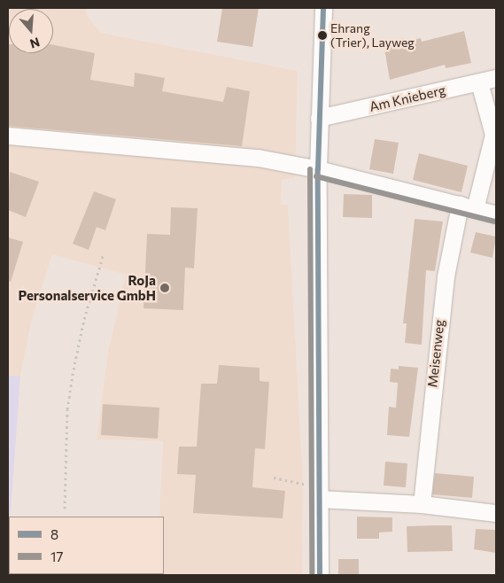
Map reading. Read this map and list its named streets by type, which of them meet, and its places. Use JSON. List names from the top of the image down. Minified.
{"streets":{"street":["Am Knieberg","Meisenweg"]},"crossings":[["Am Knieberg","Meisenweg"]],"places":["Ehrang (Trier), Layweg","RoJa Personalservice GmbH"],"lines":["transit line 8","transit line 17"],"legend":["8","17"],"north":"bottom"}
